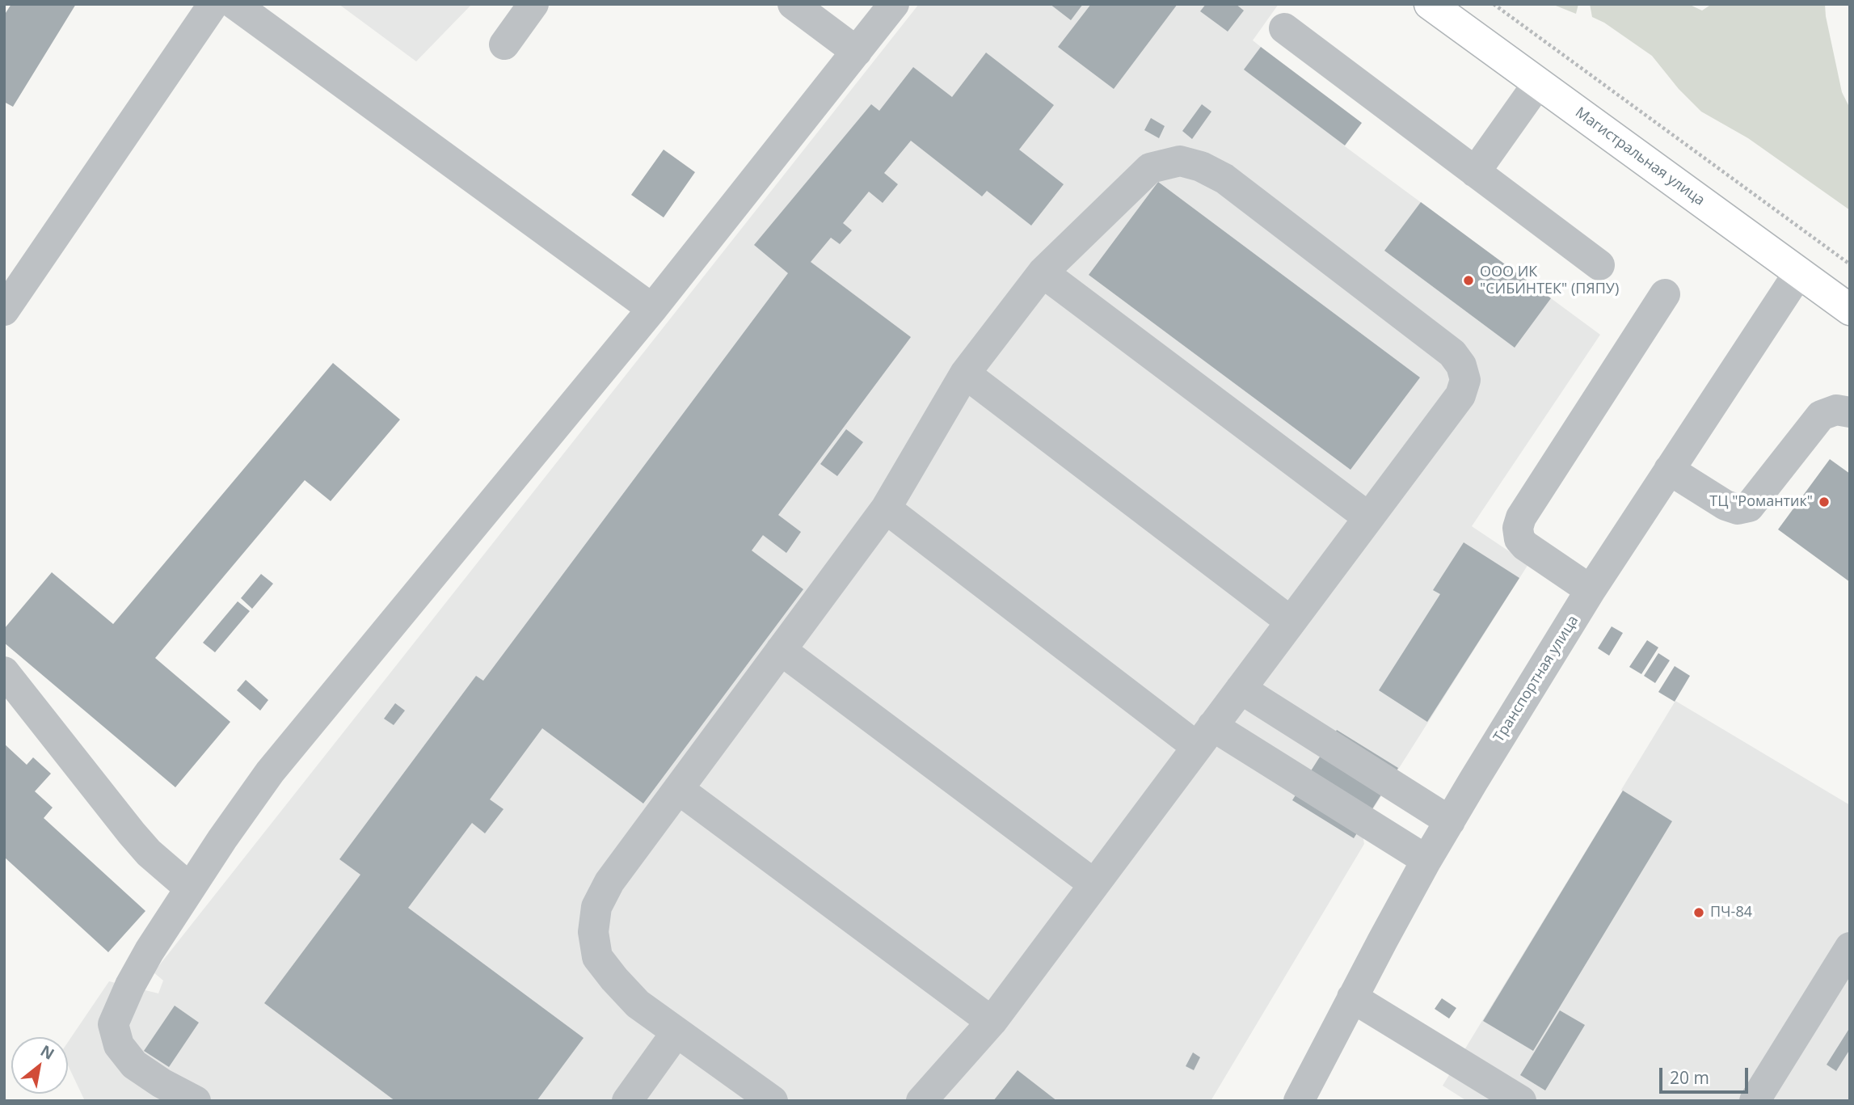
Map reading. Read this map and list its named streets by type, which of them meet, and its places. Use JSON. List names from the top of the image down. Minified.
{"streets":{"main road":["Магистральная улица"],"street":["Транспортная улица"]},"crossings":[["Магистральная улица","Транспортная улица"]],"places":["ООО ИК \"СИБИНТЕК\" (ПЯПУ)","ТЦ \"Романтик\"","ПЧ-84"],"scale_bar":"20 m","north":"top right"}
